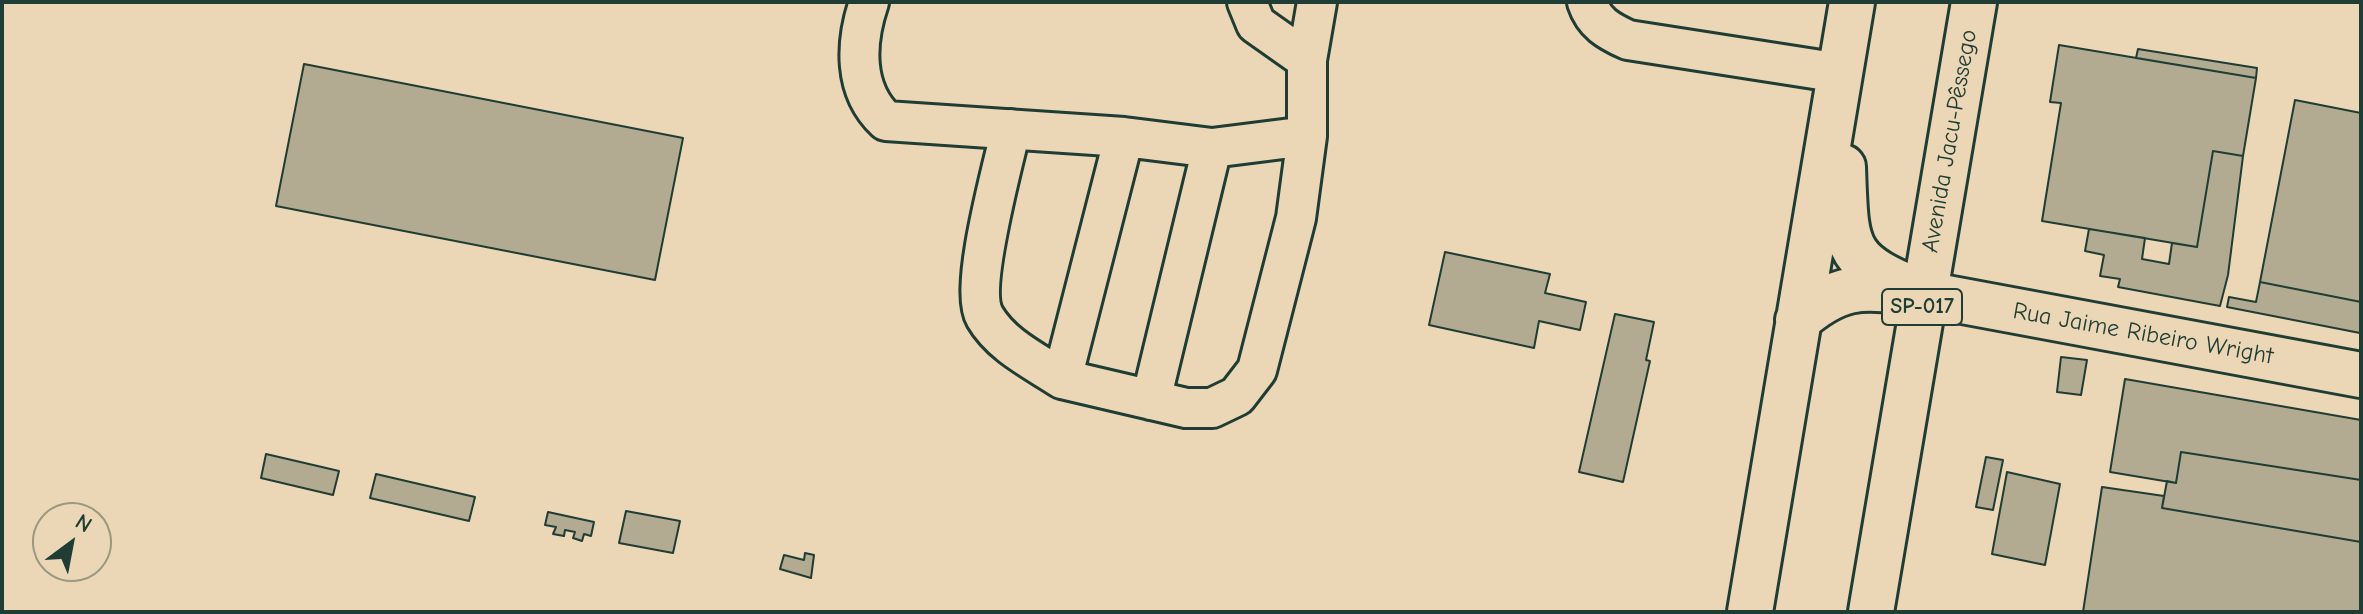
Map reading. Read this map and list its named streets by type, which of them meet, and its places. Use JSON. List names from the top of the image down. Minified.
{"streets":{"main road":["Avenida Jacu-Pêssego","SP-017","Rua Jaime Ribeiro Wright"]},"crossings":[["Avenida Jacu-Pêssego","Rua Jaime Ribeiro Wright"]],"north":"top right"}
